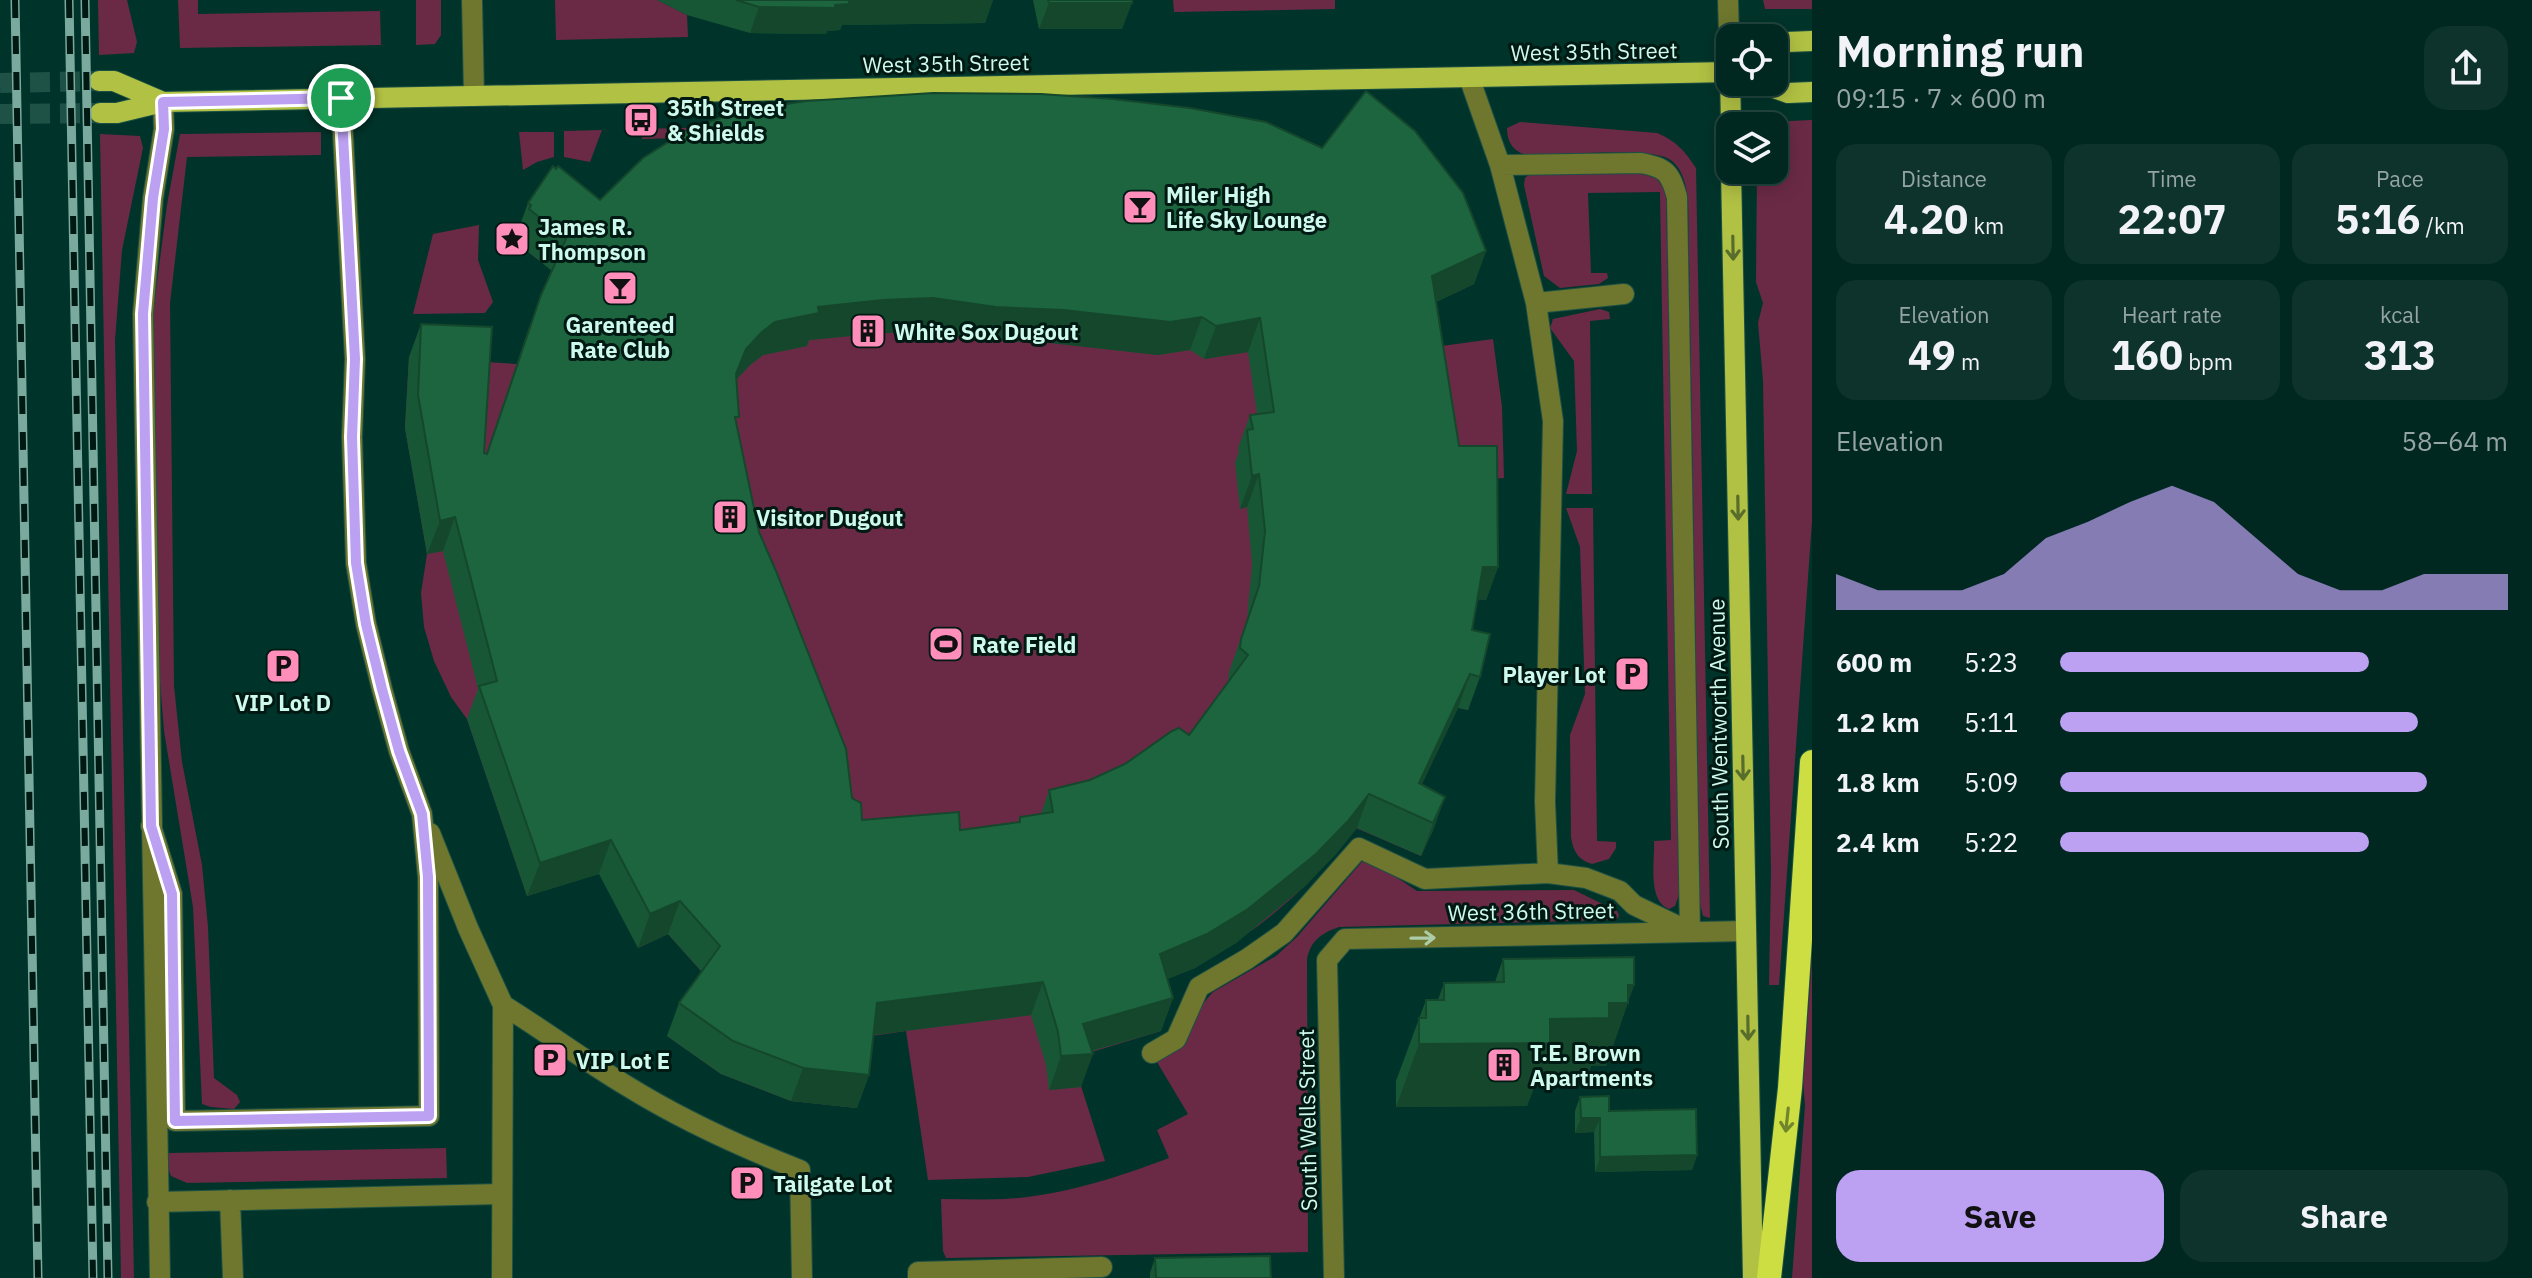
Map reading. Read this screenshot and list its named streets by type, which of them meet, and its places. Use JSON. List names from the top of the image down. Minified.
{"streets":{"main road":["West 35th Street","South Wentworth Avenue"],"street":["West 36th Street","South Wells Street"]},"crossings":[["South Wentworth Avenue","West 36th Street"],["West 36th Street","South Wells Street"]],"one_way":["South Wentworth Avenue","West 36th Street"],"places":{"bus stop":["35th Street & Shields"],"bar":["Miler High Life Sky Lounge","Garenteed Rate Club"],"place":["James R. Thompson"],"building":["White Sox Dugout","Visitor Dugout","T.E. Brown Apartments"],"sports":["Rate Field"],"parking":["VIP Lot D","Player Lot","VIP Lot E","Tailgate Lot"]},"page":{"heading":["Morning run","09:15 · 7 × 600 m"],"stats":[["Distance","4.20 km"],["Time","22:07"],["Pace","5:16 /km"],["Elevation","49 m"],["Heart rate","160 bpm"],["kcal","313"]],"chart":["Elevation","58–64 m"],"list":[{"name":"600 m","note":"5:23"},{"name":"1.2 km","note":"5:11"},{"name":"1.8 km","note":"5:09"},{"name":"2.4 km","note":"5:22"}],"buttons":["Save","Share"]}}
